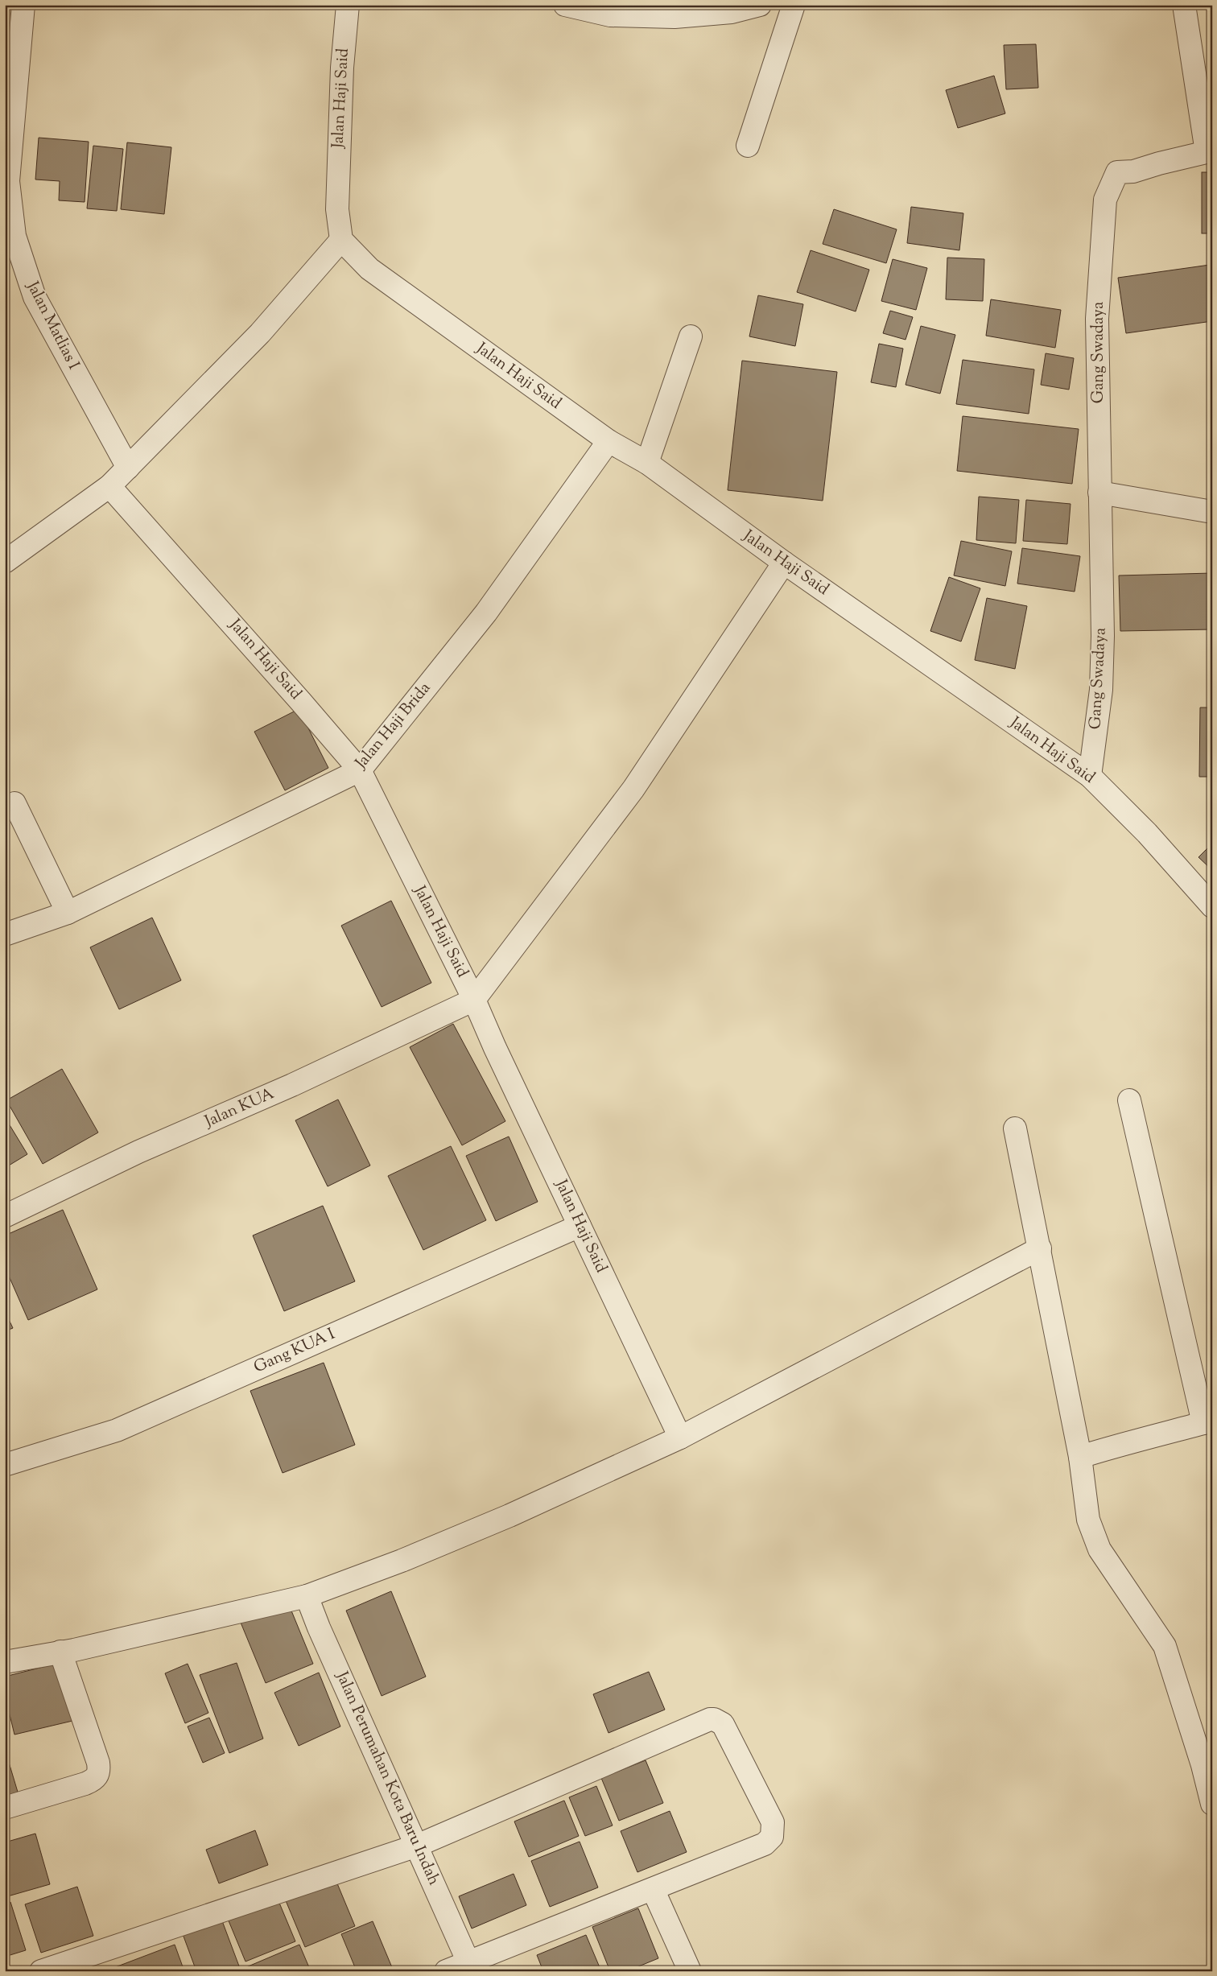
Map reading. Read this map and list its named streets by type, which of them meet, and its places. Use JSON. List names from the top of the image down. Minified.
{"streets":{"street":["Jalan Haji Said","Jalan Matlias I","Gang Swadaya","Jalan Haji Brida","Jalan KUA","Gang KUA I","Jalan Perumahan Kota Baru Indah"]},"crossings":[["Jalan Haji Said","Gang Swadaya"],["Jalan Haji Said","Jalan Haji Brida"],["Jalan Haji Said","Jalan KUA"],["Jalan Haji Said","Gang KUA I"]]}
